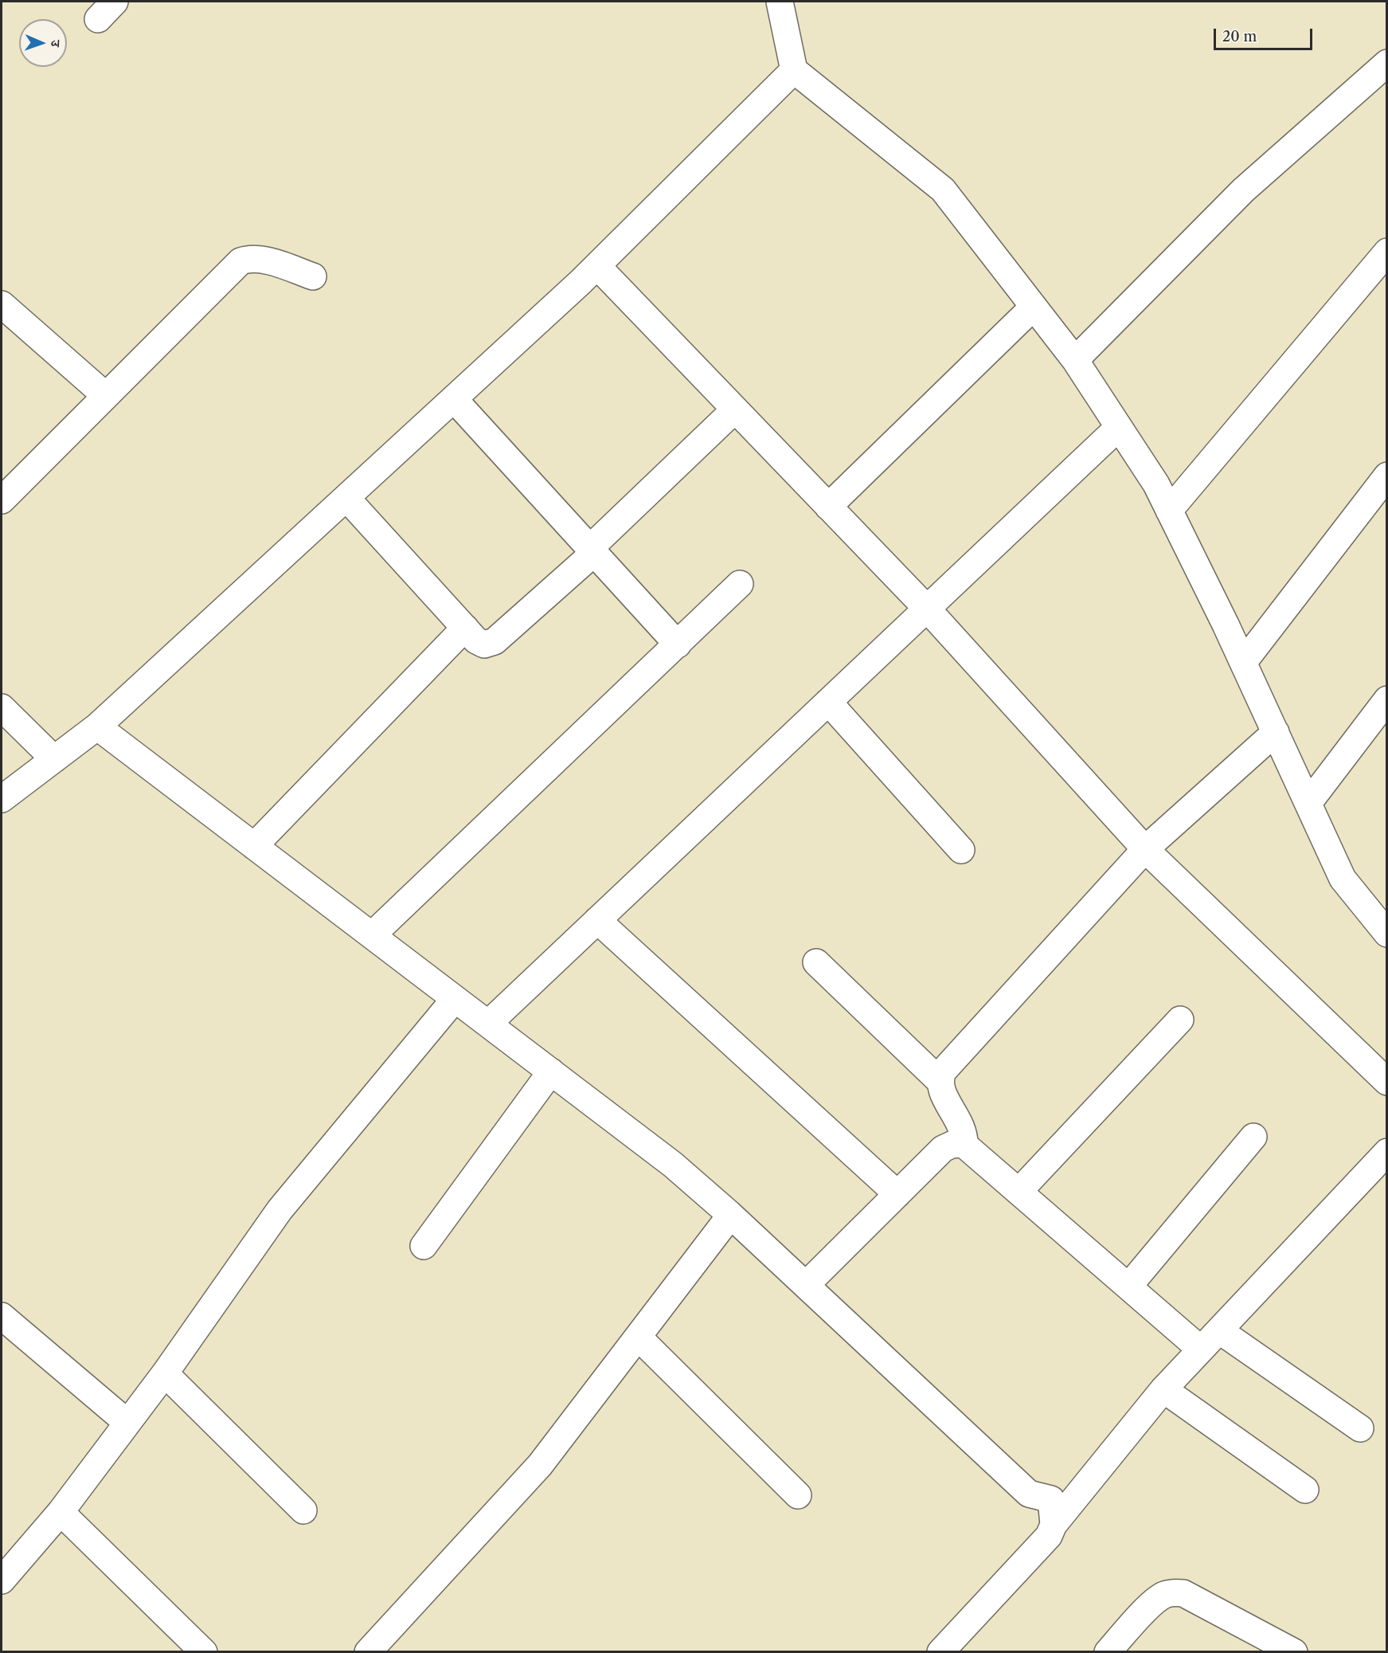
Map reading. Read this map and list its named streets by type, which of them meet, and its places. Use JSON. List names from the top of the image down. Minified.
{"scale_bar":"20 m","north":"right"}
